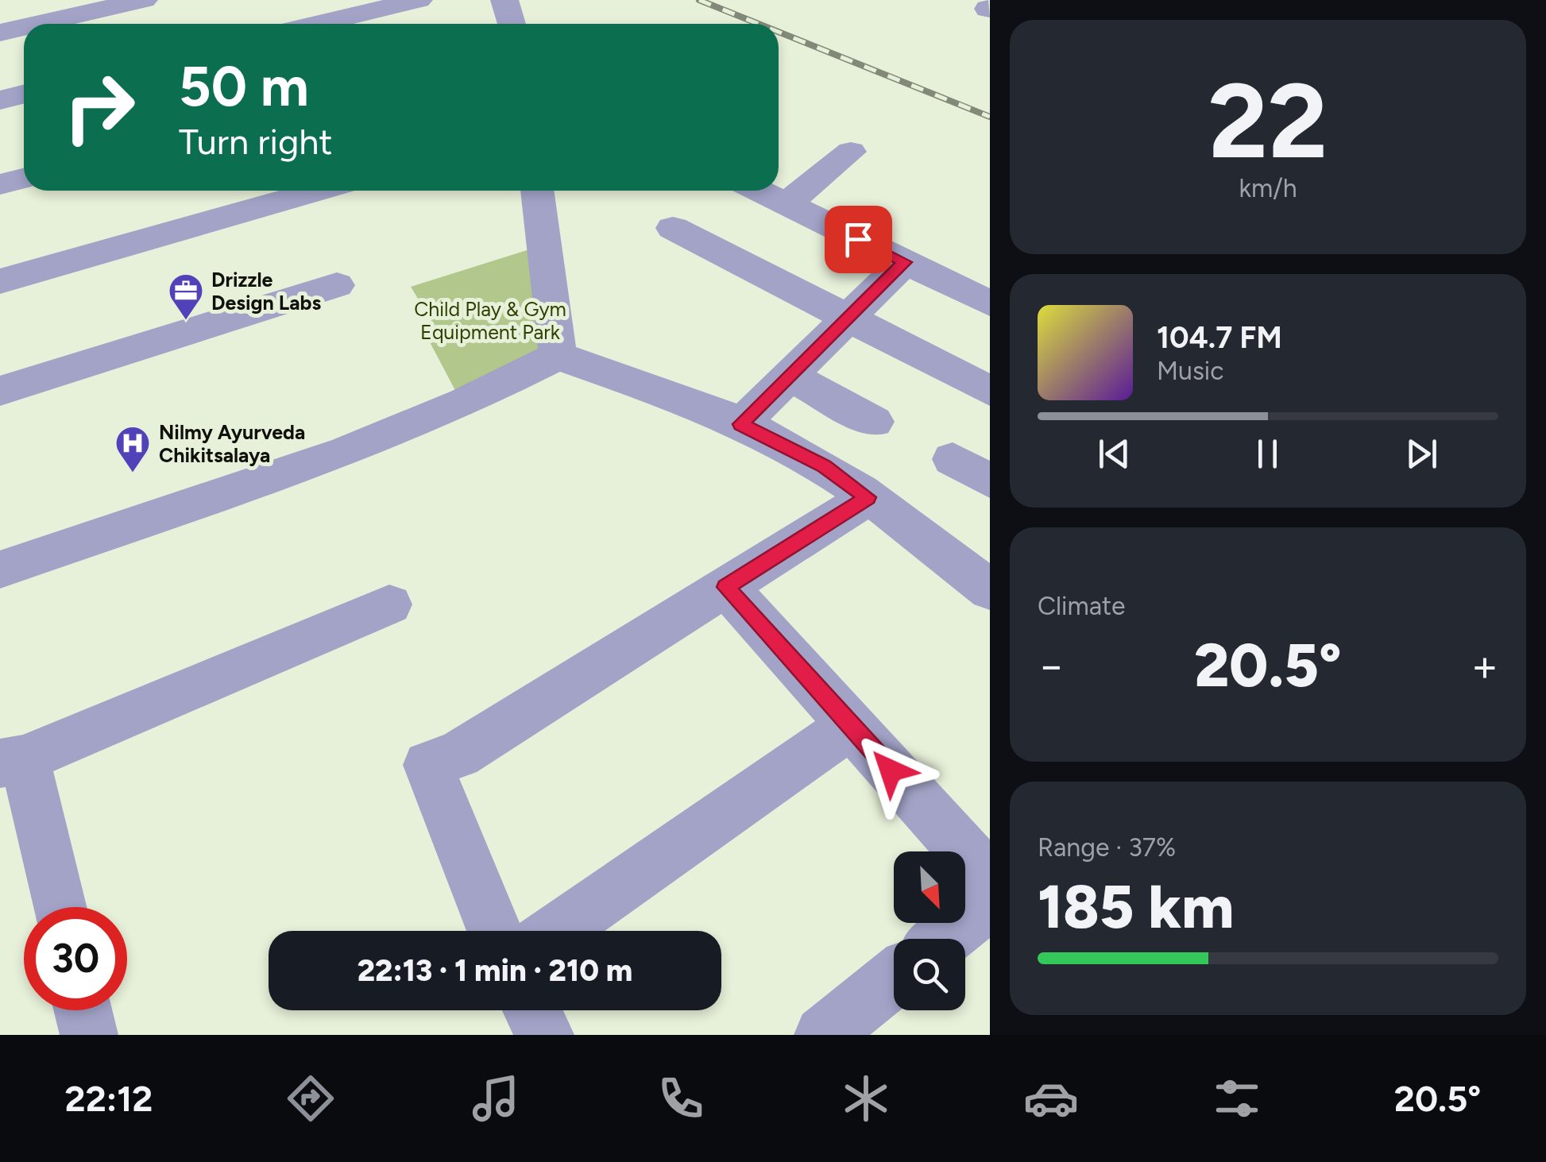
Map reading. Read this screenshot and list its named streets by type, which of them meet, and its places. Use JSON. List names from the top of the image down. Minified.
{"parks":["Child Play & Gym Equipment Park"],"places":{"office":["Drizzle Design Labs"],"hospital":["Nilmy Ayurveda Chikitsalaya"]},"north":"bottom right","page":{"tile":[["22","km/h"],"Climate",["Range · 37%","185 km"]],"turn":["50 m","Turn right"],"song":["104.7 FM","Music"],"heat":["−","20.5°","+"],"limit":"30","trip":"22:13 · 1 min · 210 m","tabs":["22:12","20.5°"]}}
